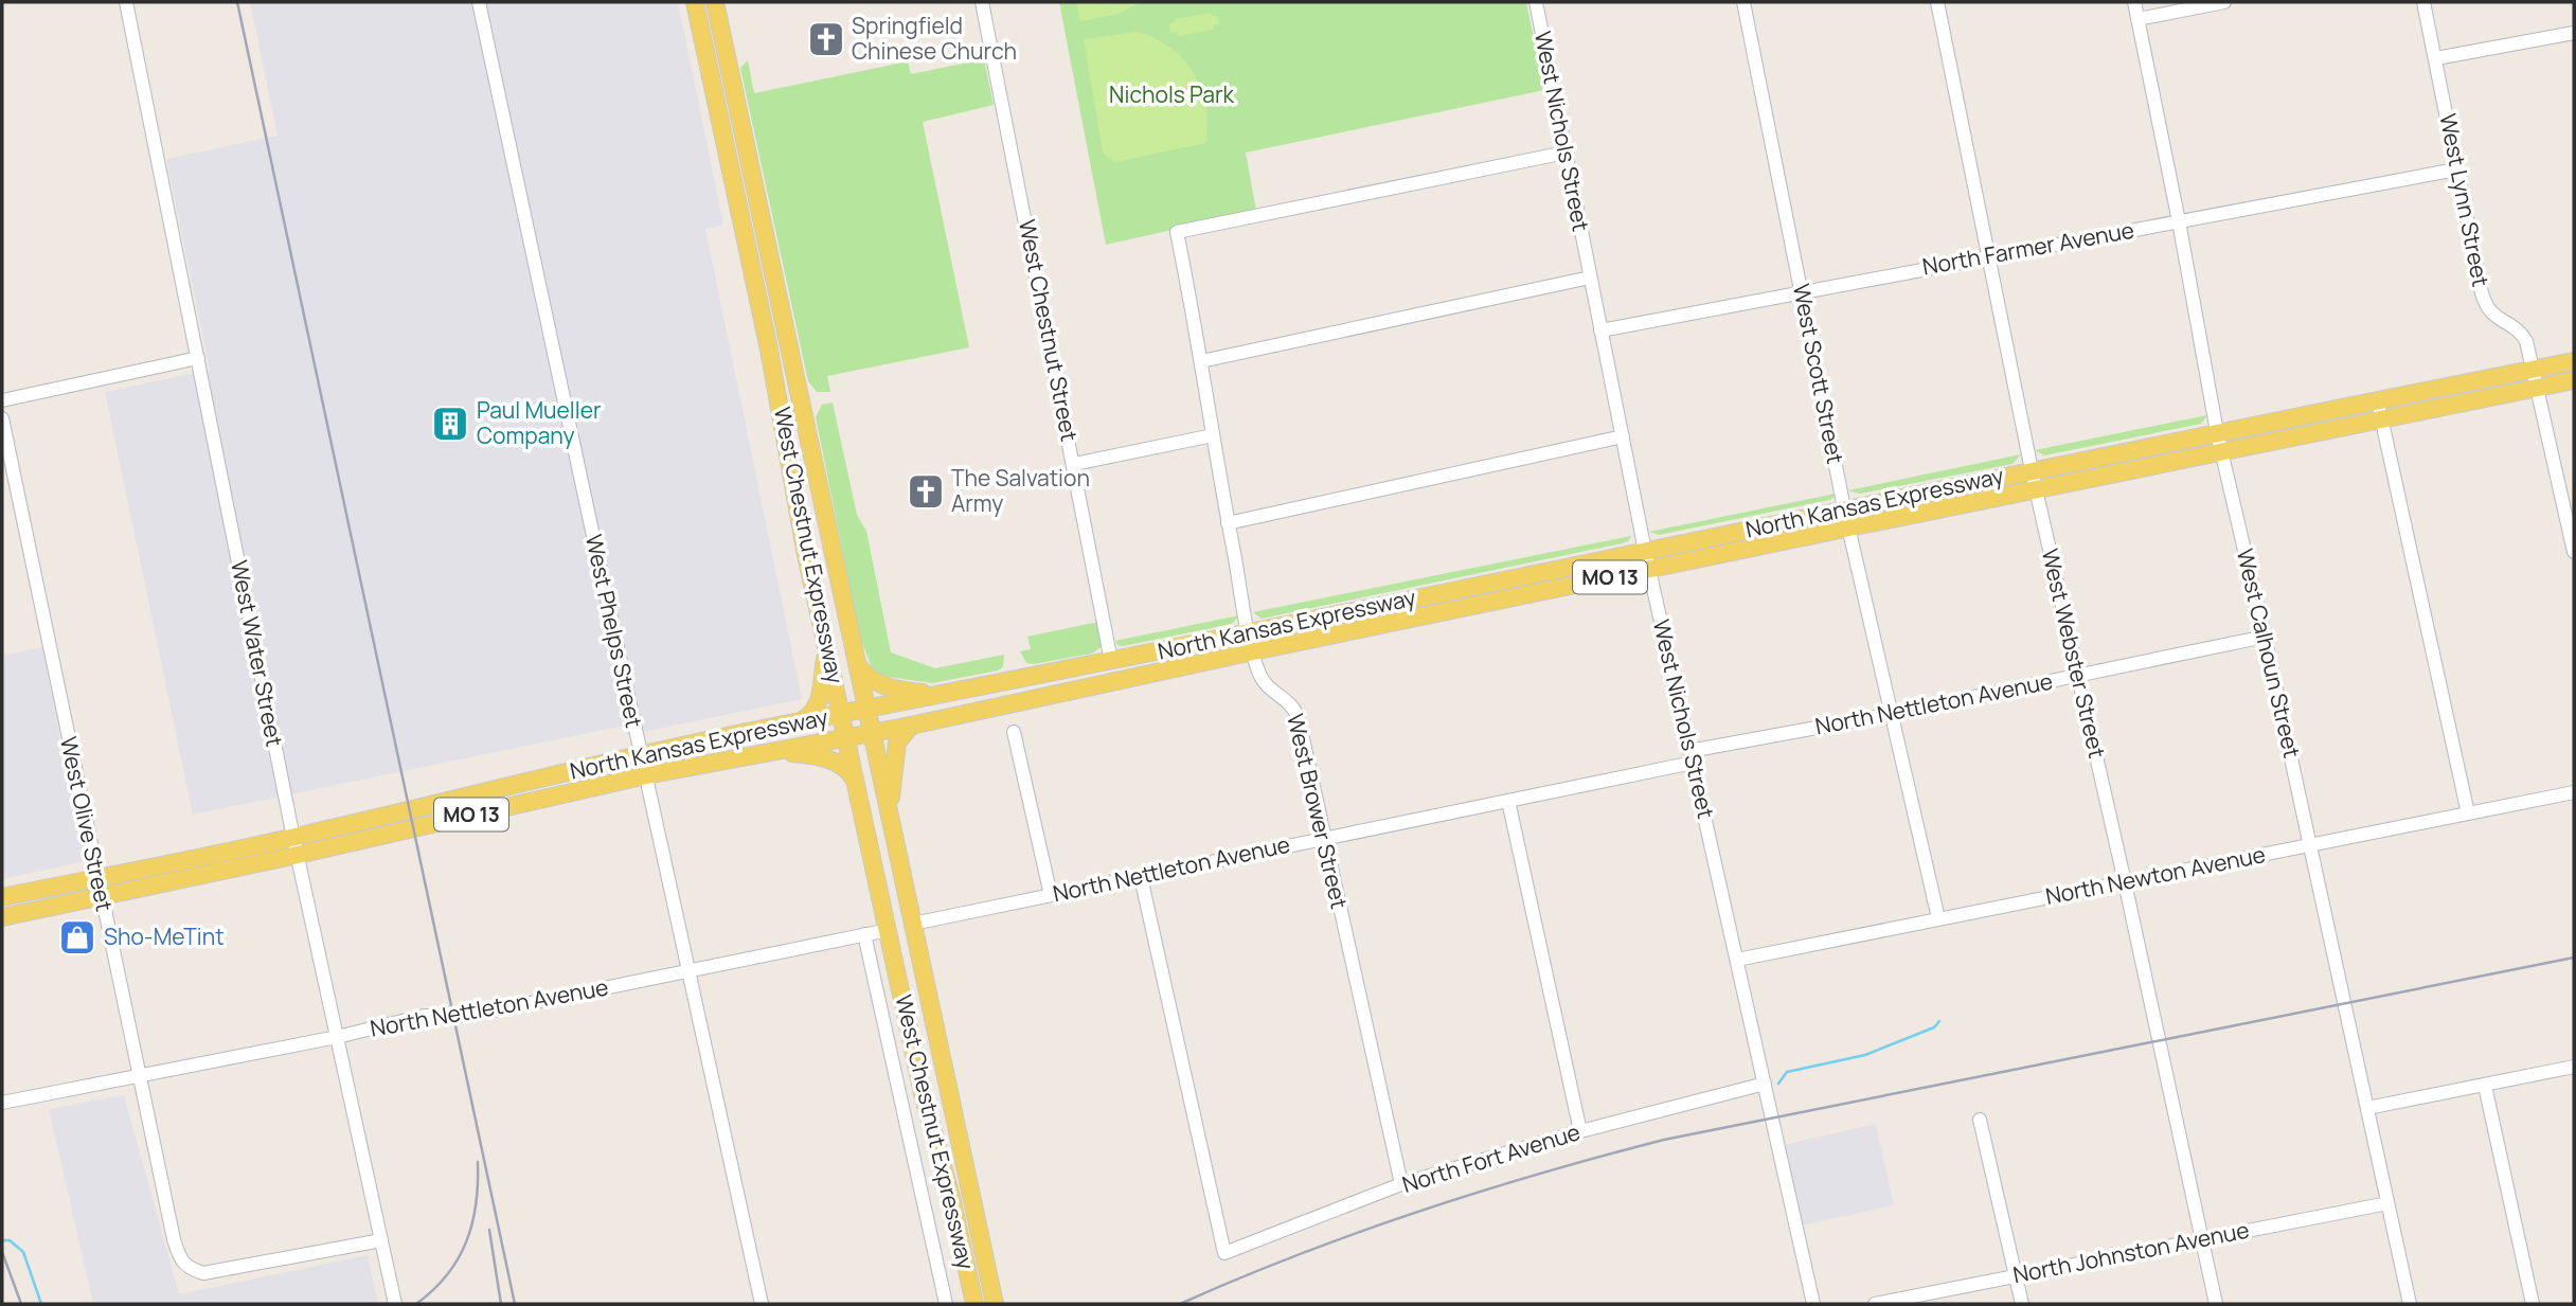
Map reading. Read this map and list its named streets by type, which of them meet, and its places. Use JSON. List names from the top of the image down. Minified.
{"streets":{"main road":["North Kansas Expressway","West Chestnut Expressway","MO 13"],"street":["West Nichols Street","West Lynn Street","North Farmer Avenue","West Chestnut Street","West Scott Street","West Phelps Street","West Water Street","West Webster Street","West Calhoun Street","North Nettleton Avenue","West Brower Street","West Olive Street","North Newton Avenue","North Fort Avenue","North Johnston Avenue"]},"crossings":[["West Nichols Street","North Farmer Avenue"],["West Nichols Street","North Kansas Expressway"],["West Nichols Street","North Nettleton Avenue"],["West Nichols Street","West Brower Street"],["West Nichols Street","North Newton Avenue"],["West Nichols Street","North Fort Avenue"],["West Lynn Street","North Farmer Avenue"],["West Lynn Street","North Kansas Expressway"],["North Farmer Avenue","West Scott Street"],["North Farmer Avenue","West Webster Street"],["North Farmer Avenue","West Calhoun Street"],["West Chestnut Street","North Kansas Expressway"],["West Scott Street","North Kansas Expressway"],["West Scott Street","North Nettleton Avenue"],["West Scott Street","North Newton Avenue"],["North Kansas Expressway","West Chestnut Expressway"],["North Kansas Expressway","West Phelps Street"],["North Kansas Expressway","West Water Street"],["North Kansas Expressway","West Webster Street"],["North Kansas Expressway","West Calhoun Street"],["North Kansas Expressway","West Brower Street"],["North Kansas Expressway","West Olive Street"],["West Chestnut Expressway","North Nettleton Avenue"],["West Phelps Street","North Nettleton Avenue"],["West Water Street","North Nettleton Avenue"],["West Water Street","West Olive Street"],["West Webster Street","North Nettleton Avenue"],["West Webster Street","North Newton Avenue"],["West Webster Street","North Johnston Avenue"],["West Calhoun Street","North Nettleton Avenue"],["West Calhoun Street","North Newton Avenue"],["West Calhoun Street","North Johnston Avenue"],["North Nettleton Avenue","West Brower Street"],["North Nettleton Avenue","West Olive Street"],["North Nettleton Avenue","North Fort Avenue"],["West Brower Street","North Fort Avenue"]],"parks":["Nichols Park"],"places":{"church":["Springfield Chinese Church","The Salvation Army"],"building":["Paul Mueller Company"],"shop":["Sho-MeTint"]}}
